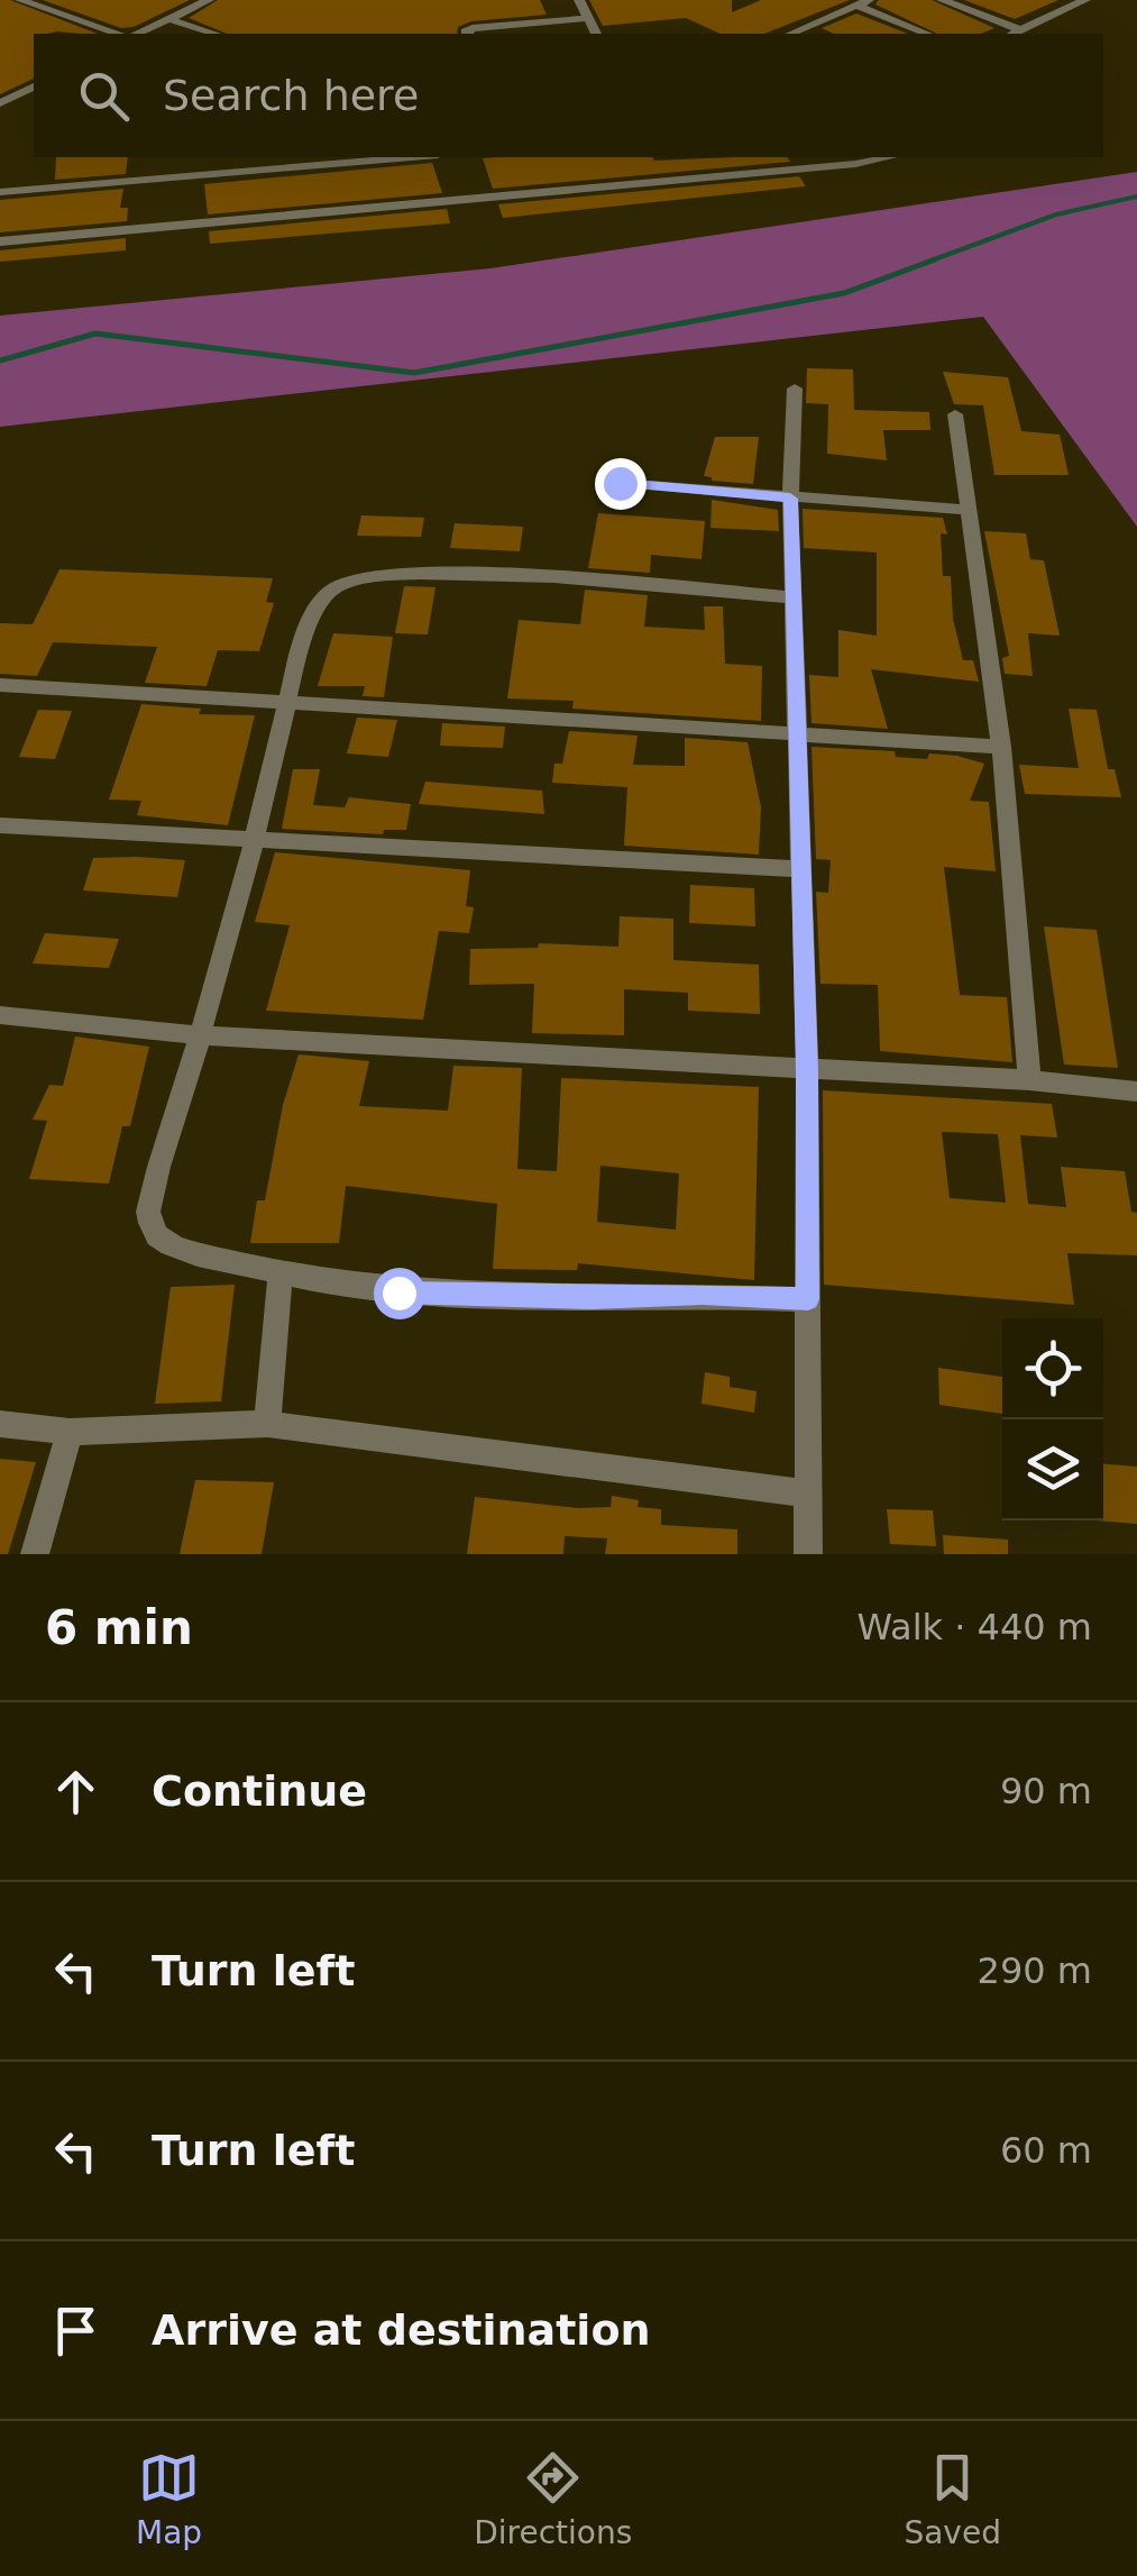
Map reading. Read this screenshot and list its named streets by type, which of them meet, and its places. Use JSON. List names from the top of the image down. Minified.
{"page":{"search":"Search here","heading":["6 min","Walk · 440 m"],"list":[["Continue","90 m"],["Turn left","290 m"],["Turn left","60 m"],"Arrive at destination"],"nav":["Map","Directions","Saved"]}}
